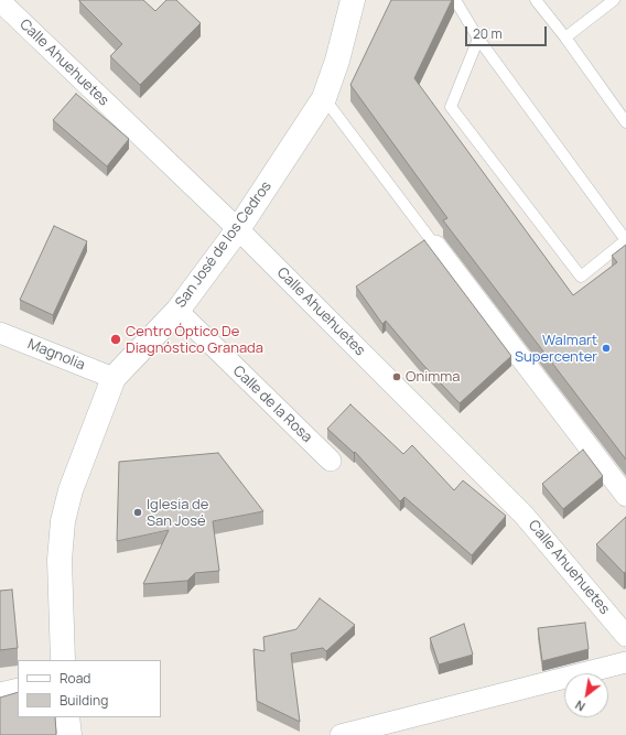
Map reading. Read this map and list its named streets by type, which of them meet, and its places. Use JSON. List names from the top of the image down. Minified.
{"streets":{"street":["Calle Ahuehuetes","San José de los Cedros","Magnolia","Calle de la Rosa"]},"crossings":[["Calle Ahuehuetes","San José de los Cedros"],["San José de los Cedros","Magnolia"],["San José de los Cedros","Calle de la Rosa"]],"places":["Centro Óptico De Diagnóstico Granada","Walmart Supercenter","Onimma","Iglesia de San José"],"legend":["Road","Building"],"scale_bar":"20 m","north":"bottom left"}
